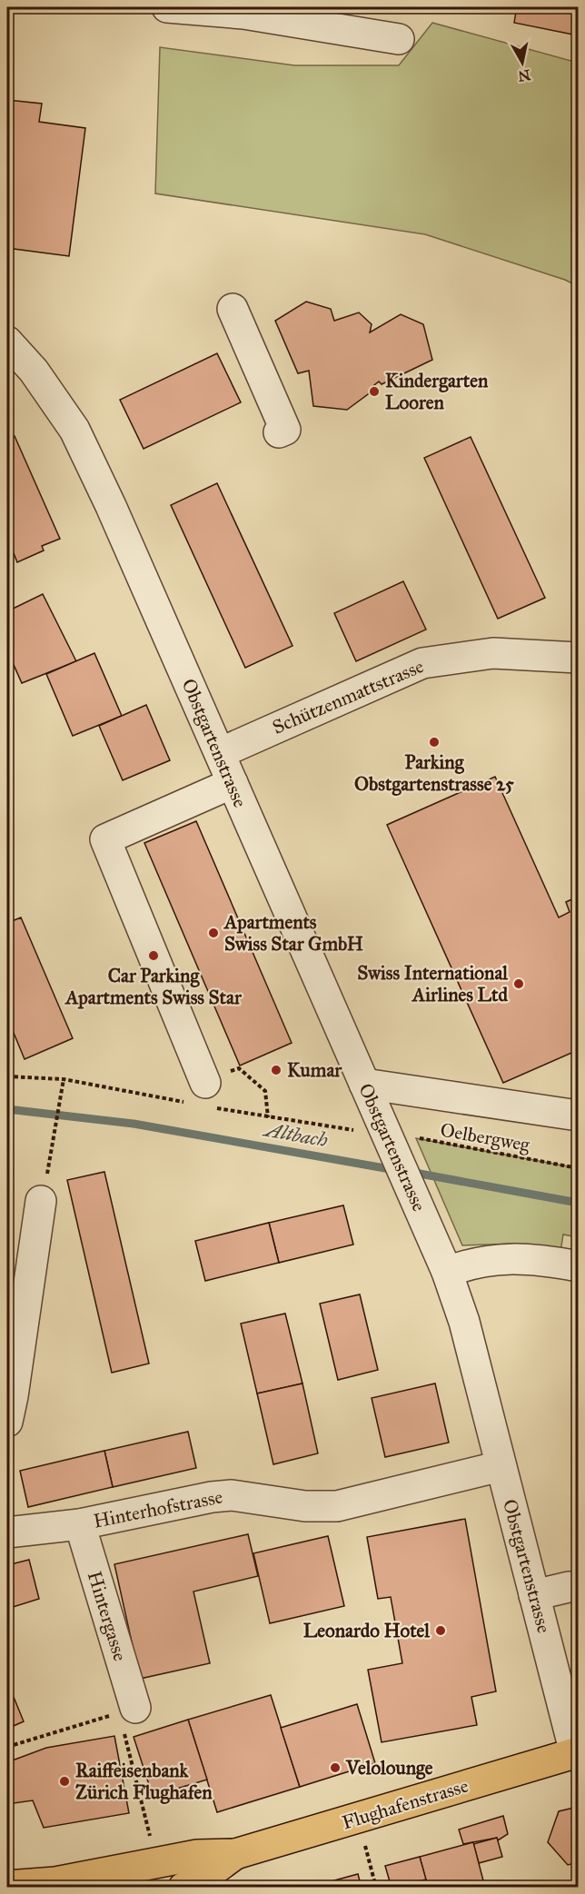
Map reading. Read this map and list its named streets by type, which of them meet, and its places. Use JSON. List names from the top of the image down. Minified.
{"streets":{"main road":["Flughafenstrasse"],"street":["Schützenmattstrasse","Obstgartenstrasse","Hinterhofstrasse","Hintergasse"],"path":["Oelbergweg"]},"crossings":[["Schützenmattstrasse","Obstgartenstrasse"],["Obstgartenstrasse","Oelbergweg"],["Obstgartenstrasse","Hinterhofstrasse"],["Obstgartenstrasse","Flughafenstrasse"],["Hinterhofstrasse","Hintergasse"]],"water":["Altbach"],"places":["Kindergarten Looren","Parking Obstgartenstrasse 25","Apartments Swiss Star GmbH","Car Parking Apartments Swiss Star","Swiss International Airlines Ltd","Kumar","Leonardo Hotel","Velolounge","Raiffeisenbank Zürich Flughafen"],"north":"bottom"}
